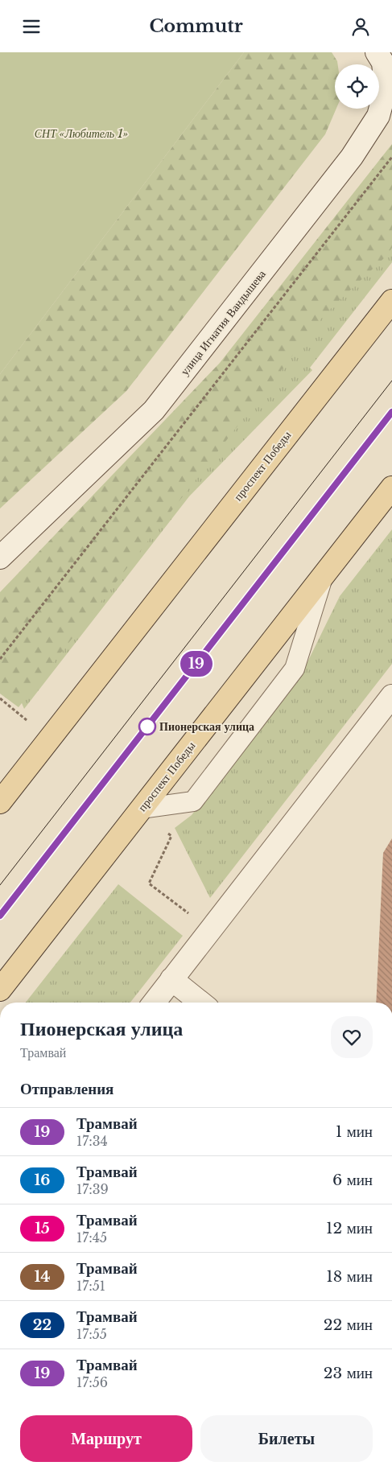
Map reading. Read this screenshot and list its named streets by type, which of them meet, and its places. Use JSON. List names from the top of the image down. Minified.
{"streets":{"main road":["проспект Победы"],"street":["улица Игнатия Вандышева"]},"parks":["СНТ «Любитель 1»"],"places":["Пионерская улица"],"lines":["tram line 19"],"page":{"header":"Commutr","on_map":"19","heading":[["Пионерская улица","Трамвай"],"Отправления"],"list":[{"mark":"19","name":"Трамвай","note":"17:34","value":"1 мин"},{"mark":"16","name":"Трамвай","note":"17:39","value":"6 мин"},{"mark":"15","name":"Трамвай","note":"17:45","value":"12 мин"},{"mark":"14","name":"Трамвай","note":"17:51","value":"18 мин"},{"mark":"22","name":"Трамвай","note":"17:55","value":"22 мин"},{"mark":"19","name":"Трамвай","note":"17:56","value":"23 мин"}],"buttons":["Маршрут","Билеты"]}}
